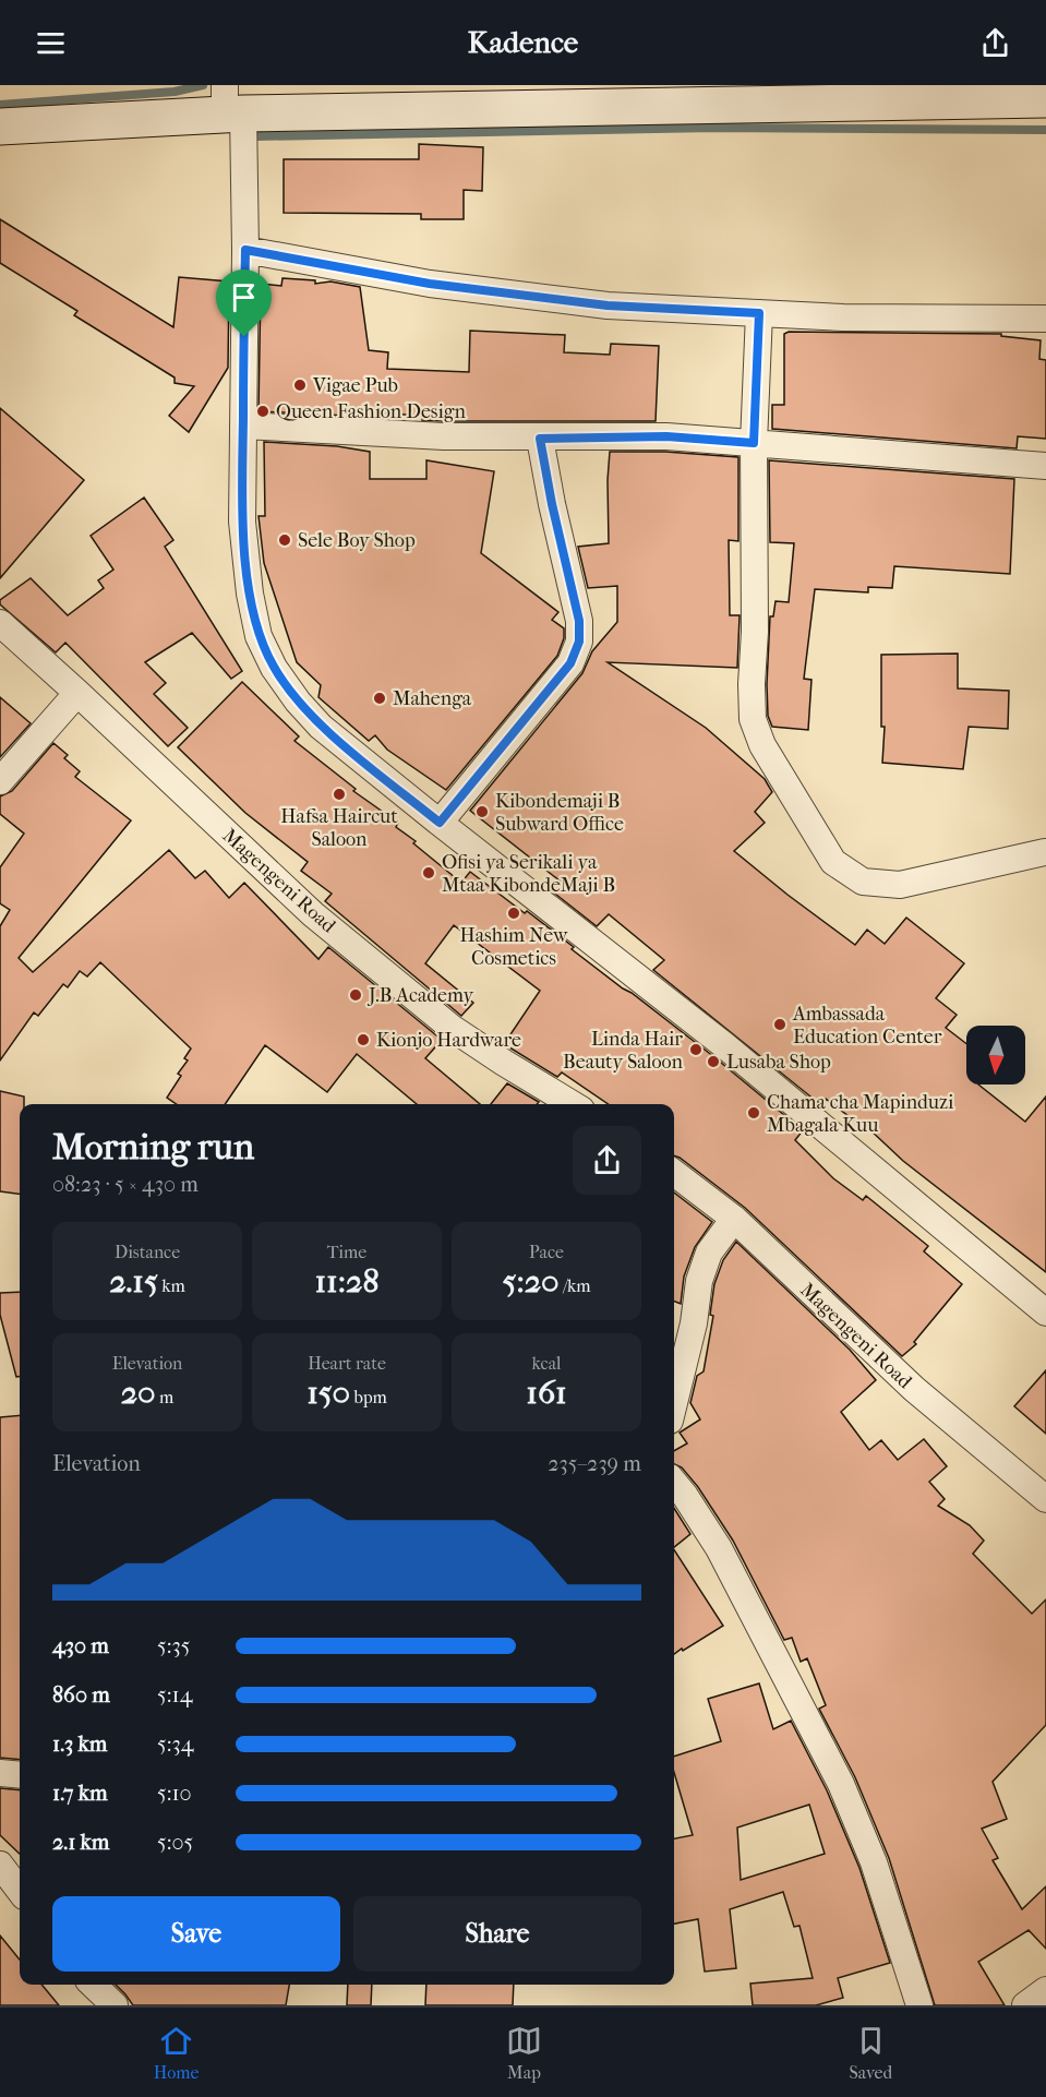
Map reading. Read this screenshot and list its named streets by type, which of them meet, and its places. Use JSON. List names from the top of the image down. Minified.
{"streets":{"street":["Magengeni Road"]},"places":["Vigae Pub","Queen Fashion Design","Sele Boy Shop","Mahenga","Hafsa Haircut Saloon","Kibondemaji B Subward Office","Ofisi ya Serikali ya Mtaa KibondeMaji B","Hashim New Cosmetics","J.B Academy","Ambassada Education Center","Kionjo Hardware","Linda Hair Beauty Saloon","Lusaba Shop","Chama cha Mapinduzi Mbagala Kuu"],"north":"bottom","page":{"header":"Kadence","heading":["Morning run","08:23 · 5 × 430 m"],"stats":[["Distance","2.15 km"],["Time","11:28"],["Pace","5:20 /km"],["Elevation","20 m"],["Heart rate","150 bpm"],["kcal","161"]],"chart":["Elevation","235–239 m"],"list":[{"name":"430 m","note":"5:35"},{"name":"860 m","note":"5:14"},{"name":"1.3 km","note":"5:34"},{"name":"1.7 km","note":"5:10"},{"name":"2.1 km","note":"5:05"}],"buttons":["Save","Share"],"tabs":["Home","Map","Saved"]}}
